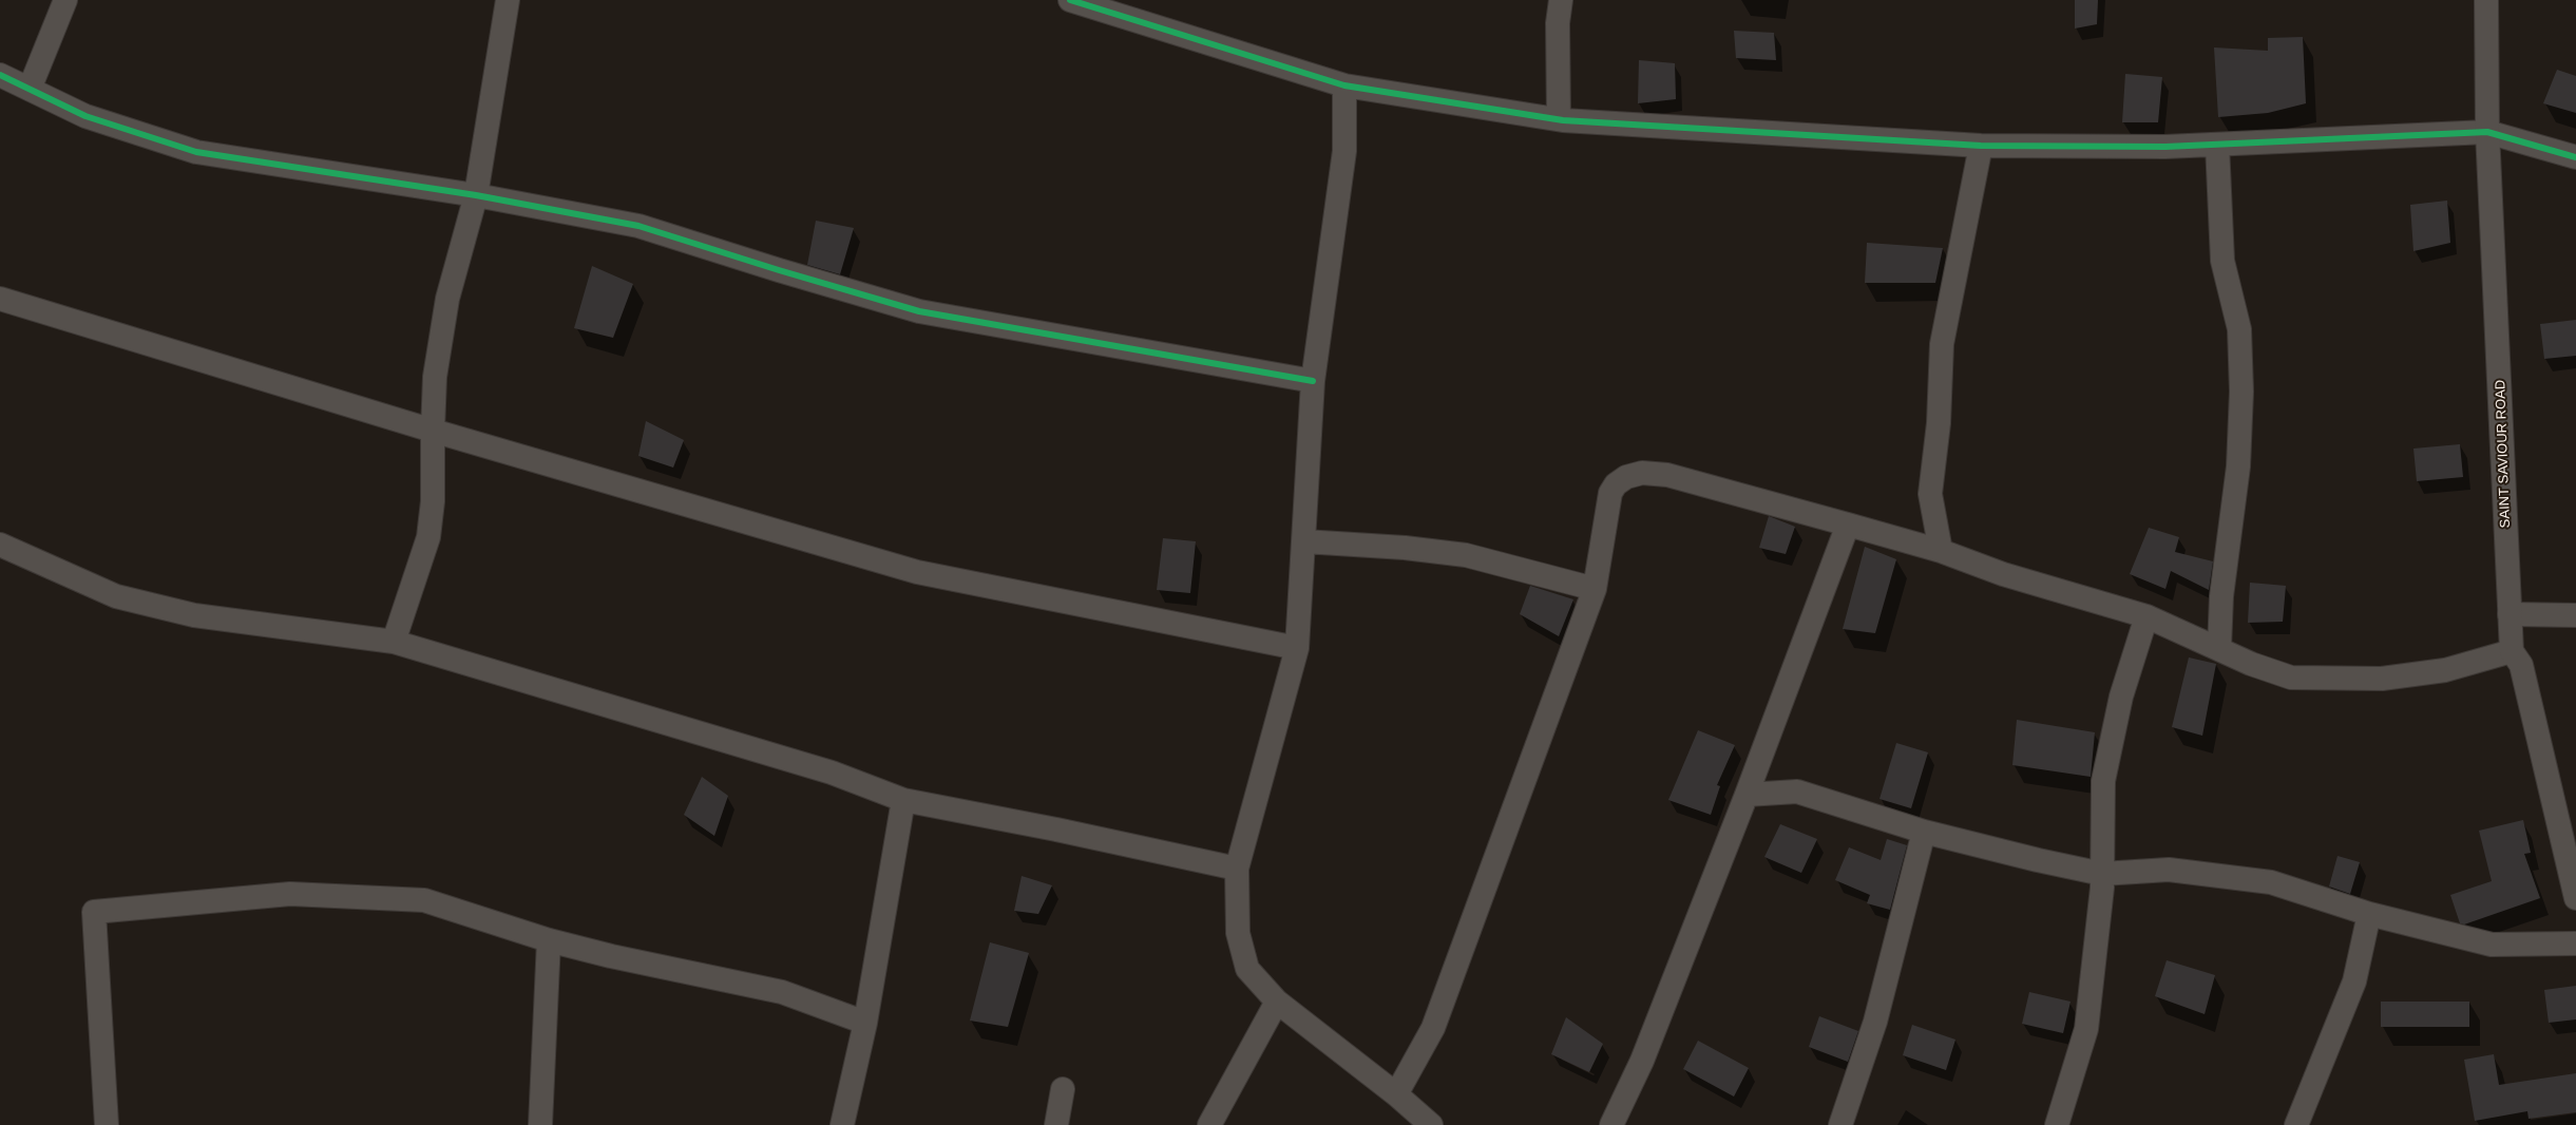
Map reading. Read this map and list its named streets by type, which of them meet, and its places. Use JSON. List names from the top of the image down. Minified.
{"streets":{"street":["SAINT SAVIOUR ROAD"]}}
